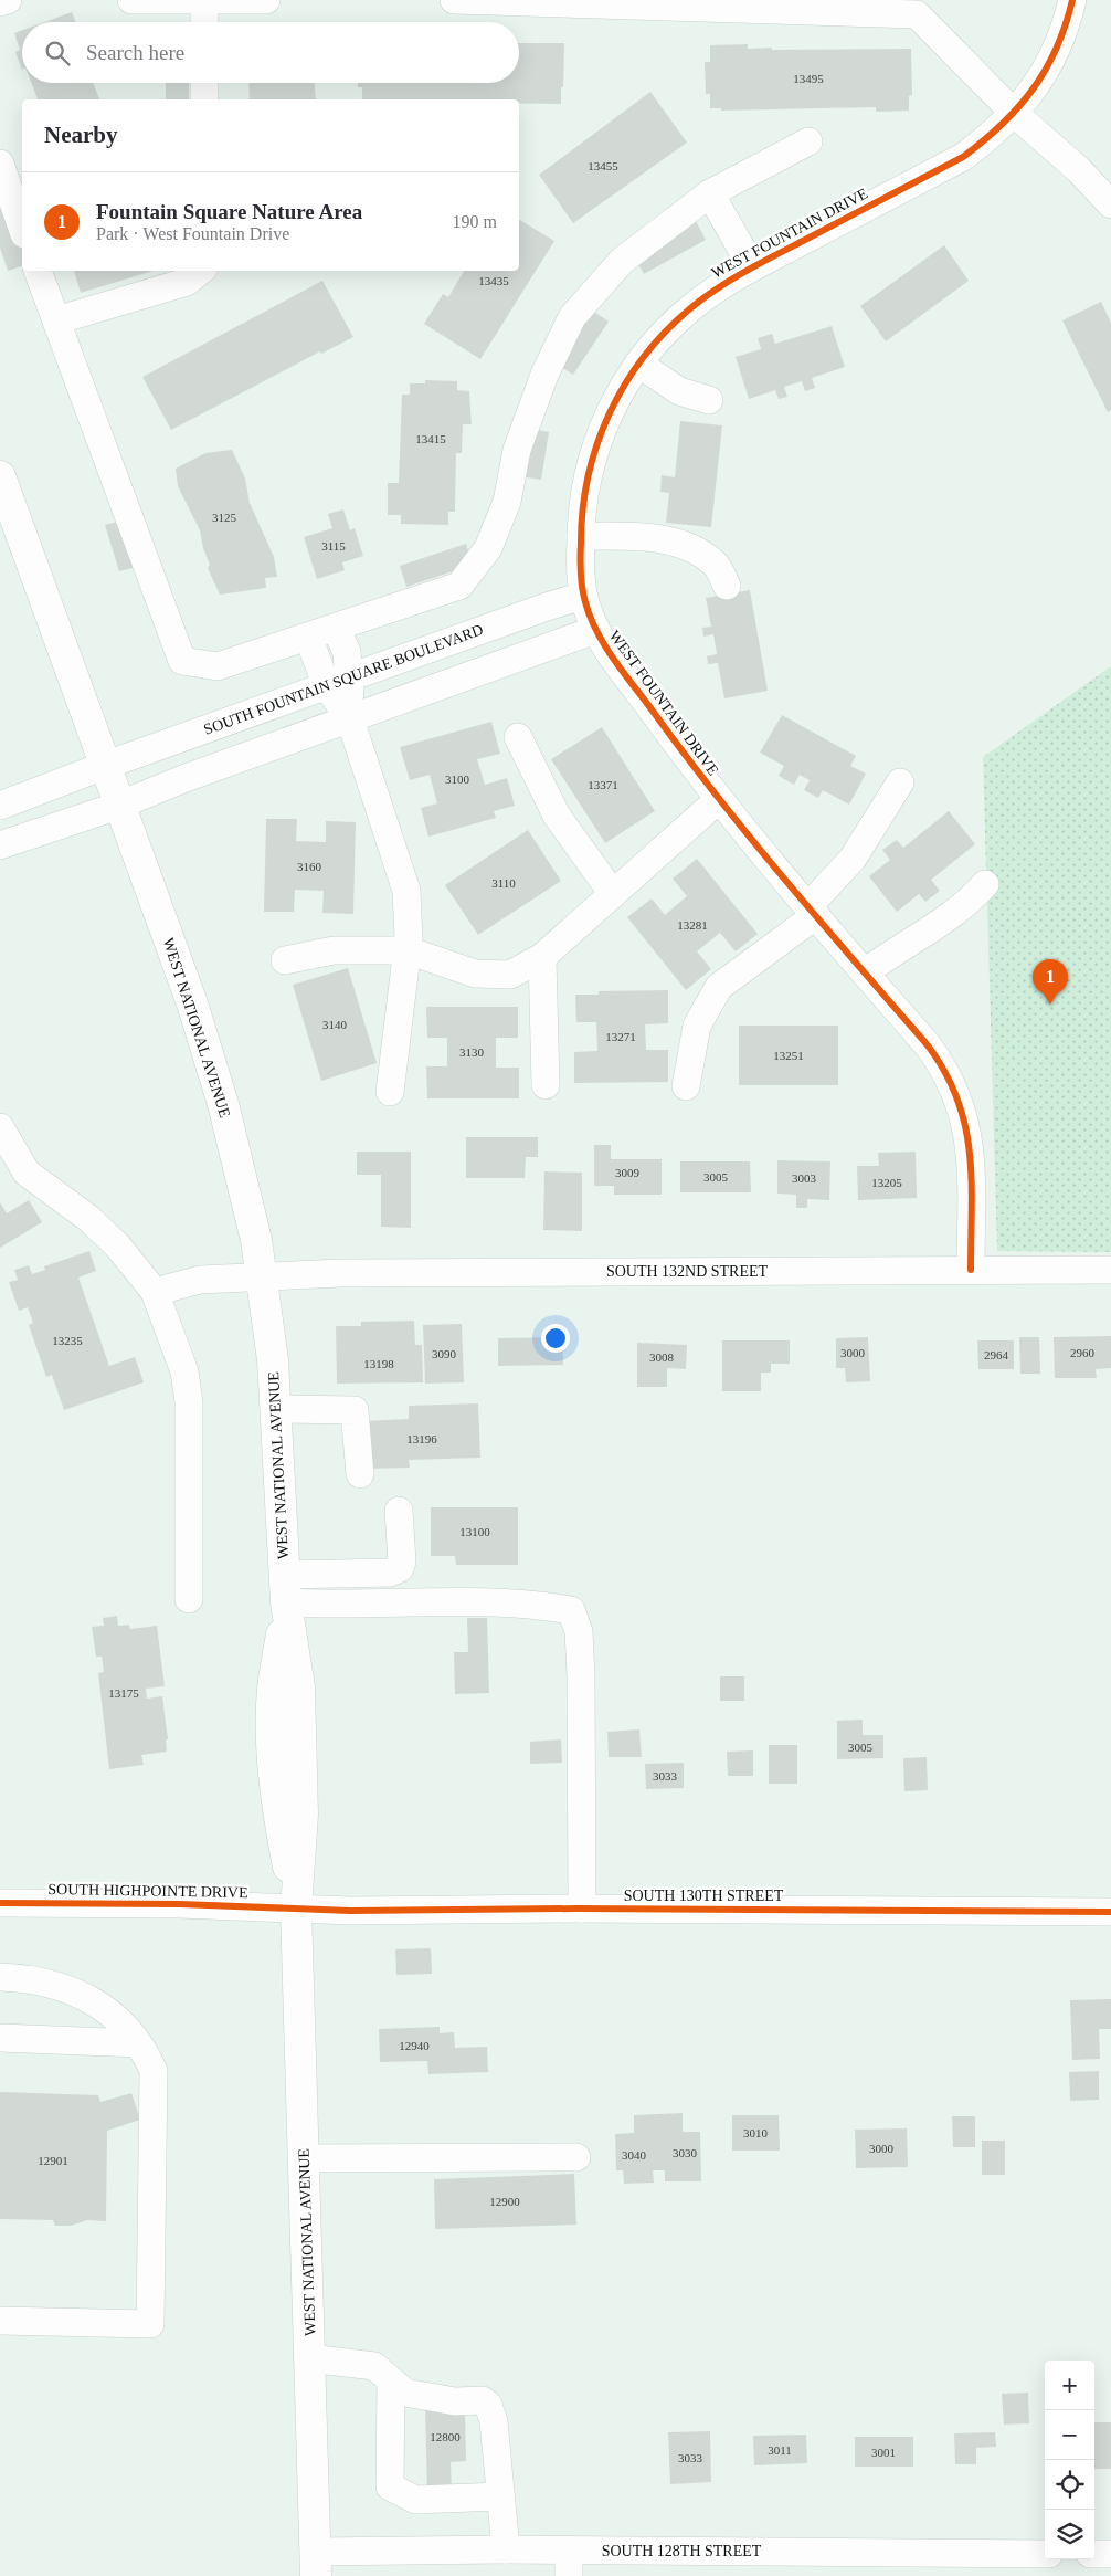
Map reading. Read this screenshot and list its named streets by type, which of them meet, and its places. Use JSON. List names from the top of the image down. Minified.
{"streets":{"main road":["WEST NATIONAL AVENUE"],"street":["WEST FOUNTAIN DRIVE","SOUTH FOUNTAIN SQUARE BOULEVARD","SOUTH 132ND STREET","SOUTH HIGHPOINTE DRIVE","SOUTH 130TH STREET","SOUTH 128TH STREET"]},"crossings":[["WEST FOUNTAIN DRIVE","SOUTH FOUNTAIN SQUARE BOULEVARD"],["WEST FOUNTAIN DRIVE","SOUTH 132ND STREET"],["SOUTH FOUNTAIN SQUARE BOULEVARD","WEST NATIONAL AVENUE"],["WEST NATIONAL AVENUE","SOUTH 132ND STREET"],["WEST NATIONAL AVENUE","SOUTH HIGHPOINTE DRIVE"],["WEST NATIONAL AVENUE","SOUTH 130TH STREET"],["WEST NATIONAL AVENUE","SOUTH 128TH STREET"],["SOUTH HIGHPOINTE DRIVE","SOUTH 130TH STREET"]],"house_numbers":["13495","13455","13435","13415","3125","3115","3100","13371","3160","3110","13281","3140","13271","3130","13251","3009","3005","3003","13205","13235","3000","2960","3090","2964","3008","13198","13196","13100","13175","3005","3033","12940","3010","3000","3030","3040","12901","12900","12800","3011","3001","3033"],"page":{"search":"Search here","heading":"Nearby","list":[{"mark":"1","name":"Fountain Square Nature Area","note":"Park · West Fountain Drive","value":"190 m"}],"pins":"1","map_buttons":["+","−"]}}
